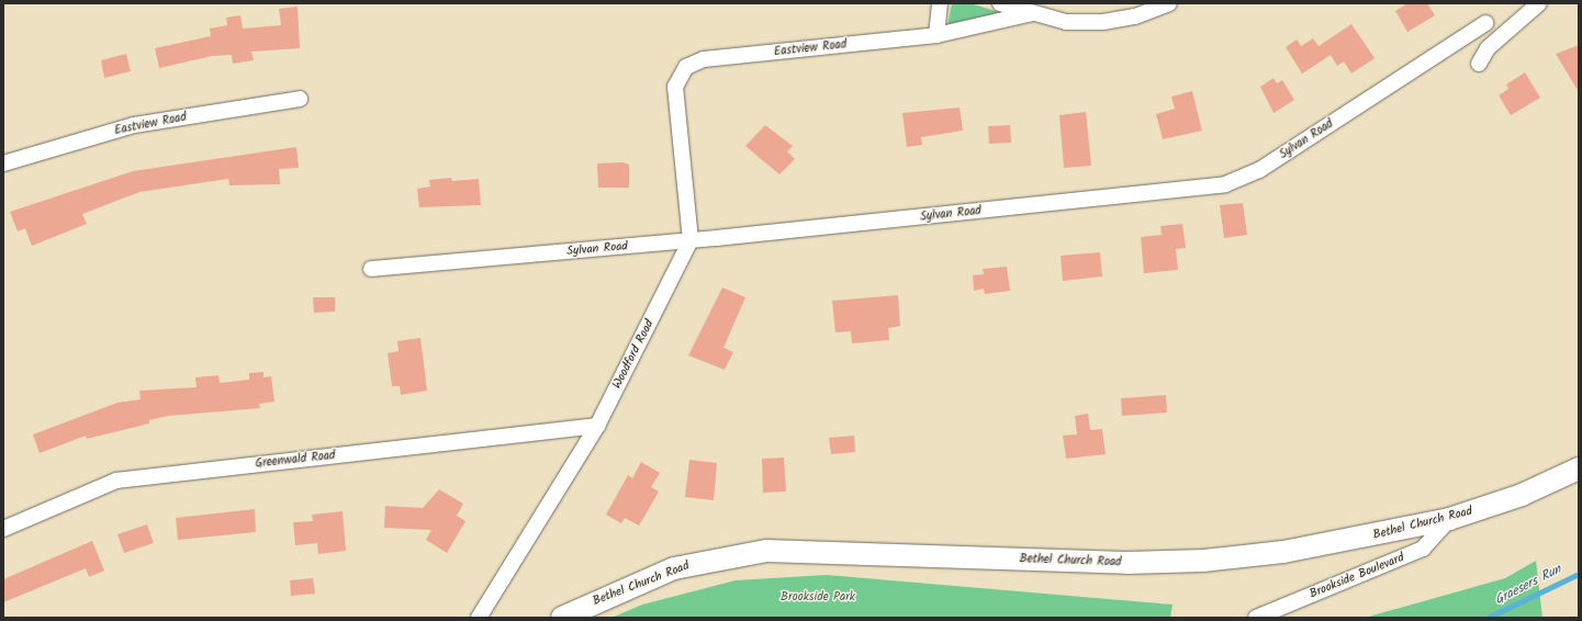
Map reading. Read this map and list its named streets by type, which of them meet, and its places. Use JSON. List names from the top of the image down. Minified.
{"streets":{"street":["Eastview Road","Sylvan Road","Woodford Road","Greenwald Road","Bethel Church Road","Brookside Boulevard"]},"crossings":[["Eastview Road","Sylvan Road"],["Eastview Road","Woodford Road"],["Sylvan Road","Woodford Road"],["Woodford Road","Greenwald Road"],["Bethel Church Road","Brookside Boulevard"]],"water":["Graesers Run"],"parks":["Brookside Park"]}
